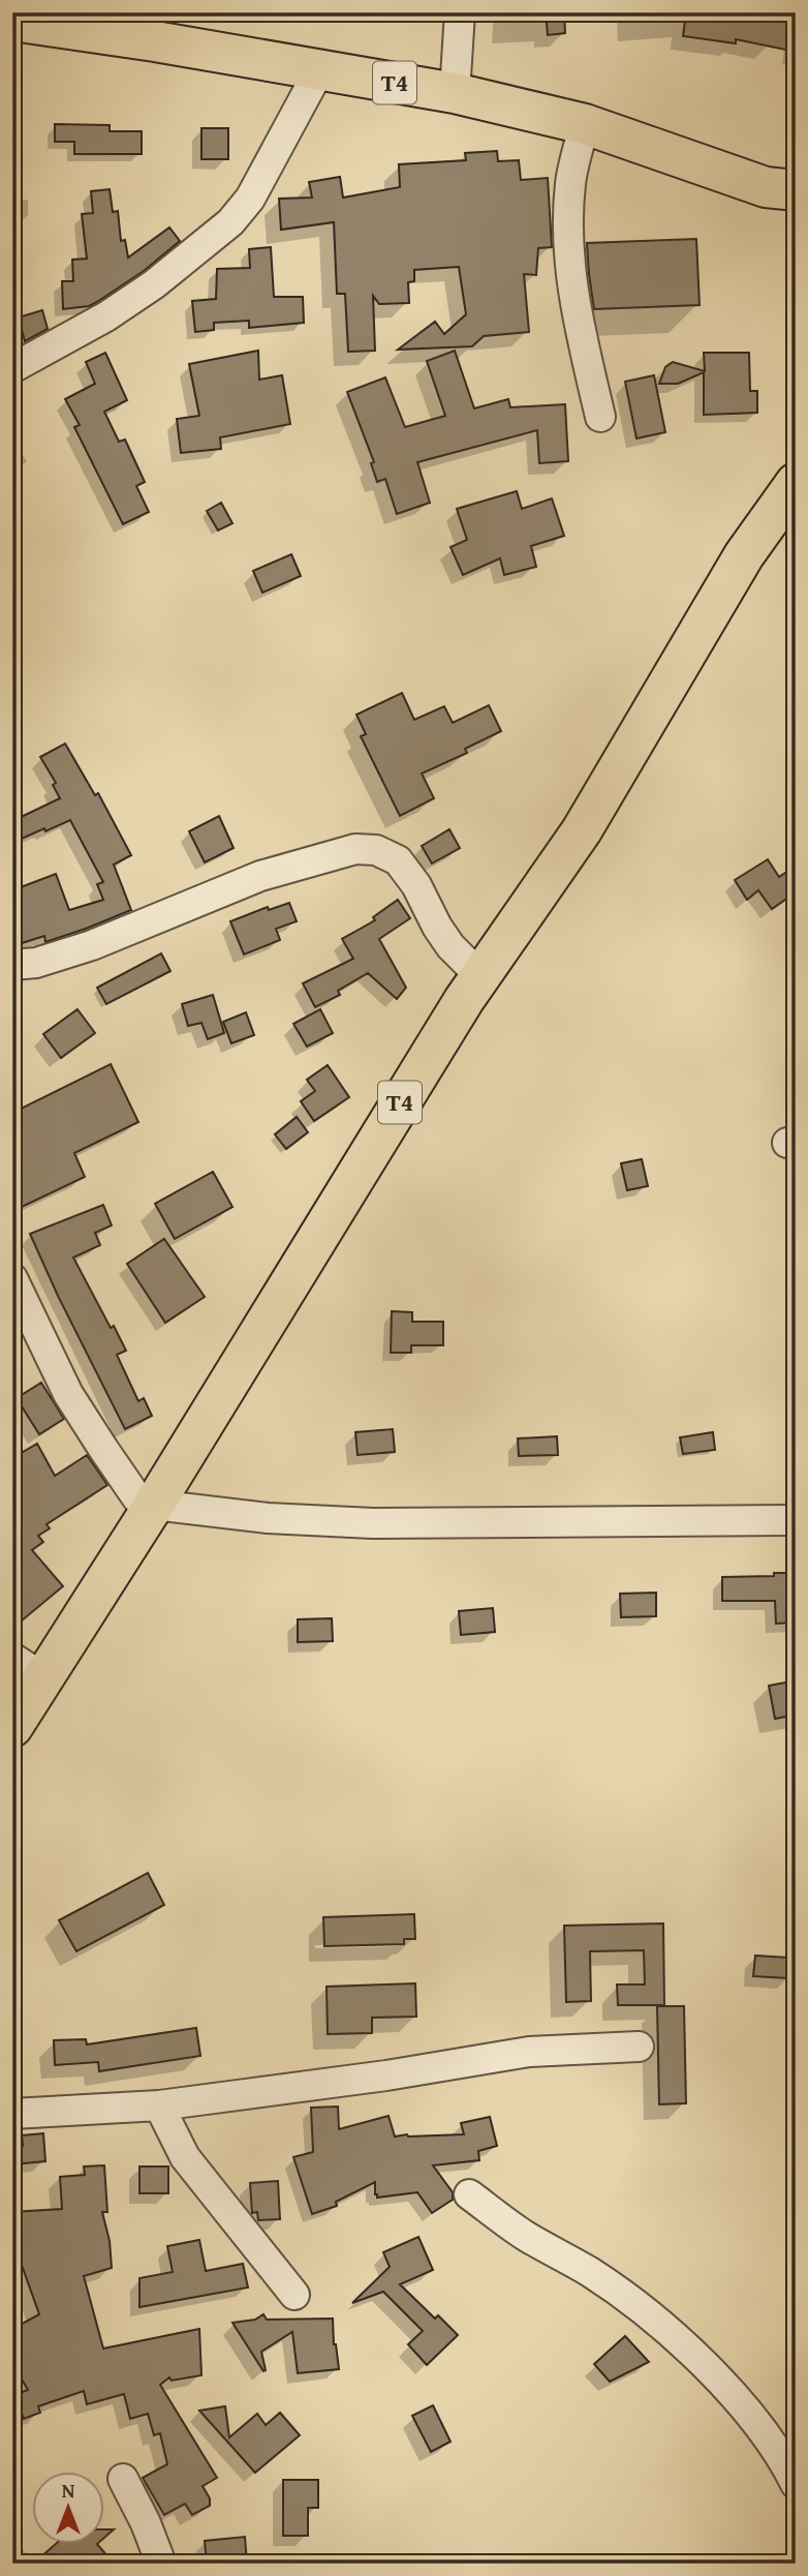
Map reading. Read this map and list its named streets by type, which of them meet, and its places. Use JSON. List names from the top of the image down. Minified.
{"streets":{"highway":["T4"]},"north":"top"}
